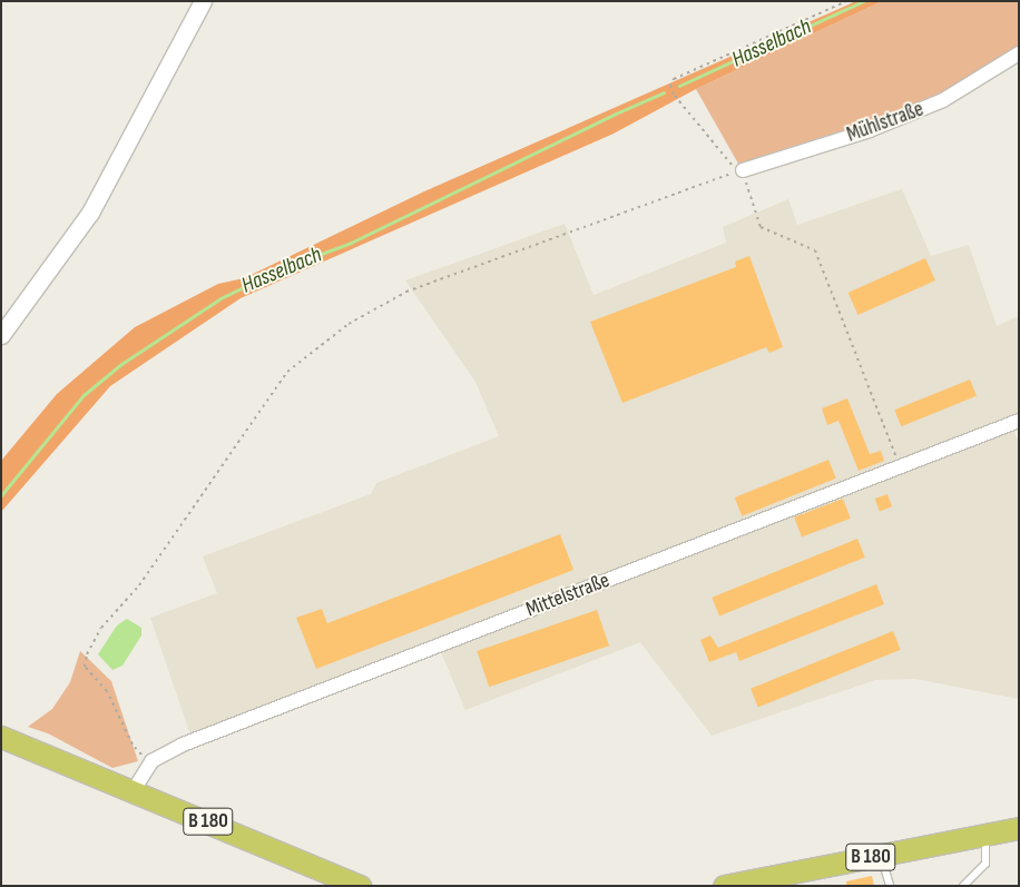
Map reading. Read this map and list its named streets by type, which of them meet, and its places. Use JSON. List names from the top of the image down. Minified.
{"streets":{"main road":["B 180"],"street":["Mühlstraße","Mittelstraße"]},"crossings":[["Mittelstraße","B 180"]],"water":["Hasselbach"]}
